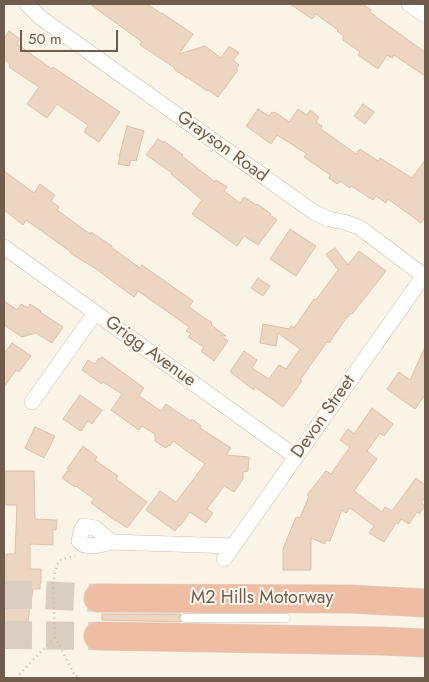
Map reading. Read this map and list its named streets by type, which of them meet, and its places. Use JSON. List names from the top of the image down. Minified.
{"streets":{"highway":["M2 Hills Motorway"],"street":["Grayson Road","Grigg Avenue","Devon Street"]},"crossings":[["Grayson Road","Devon Street"],["Grigg Avenue","Devon Street"]],"scale_bar":"50 m"}
